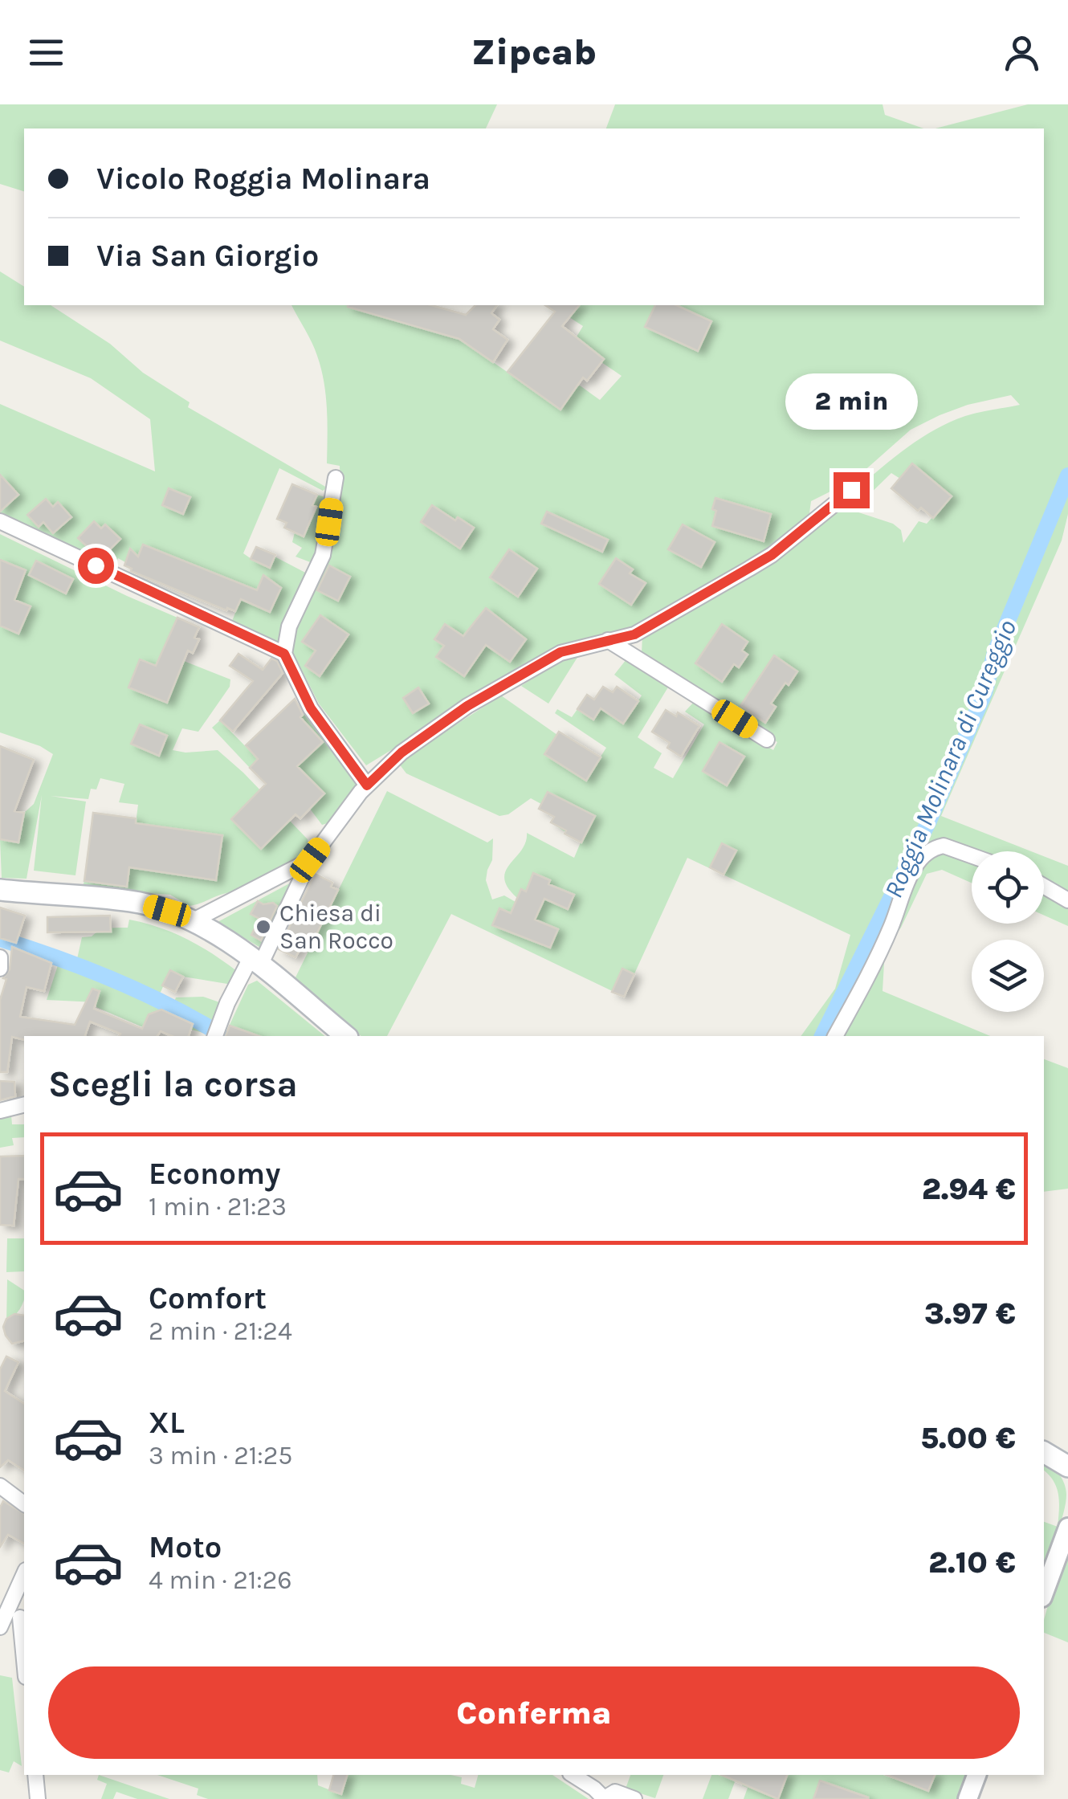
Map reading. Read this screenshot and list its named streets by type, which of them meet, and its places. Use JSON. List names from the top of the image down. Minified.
{"water":["Roggia Molinara di Cureggio"],"places":["Chiesa di San Rocco"],"page":{"header":"Zipcab","banner":["Vicolo Roggia Molinara","Via San Giorgio"],"bubble":"2 min","heading":"Scegli la corsa","list":[{"name":"Economy","note":"1 min · 21:23","value":"2.94 €"},{"name":"Comfort","note":"2 min · 21:24","value":"3.97 €"},{"name":"XL","note":"3 min · 21:25","value":"5.00 €"},{"name":"Moto","note":"4 min · 21:26","value":"2.10 €"}],"buttons":"Conferma"}}
